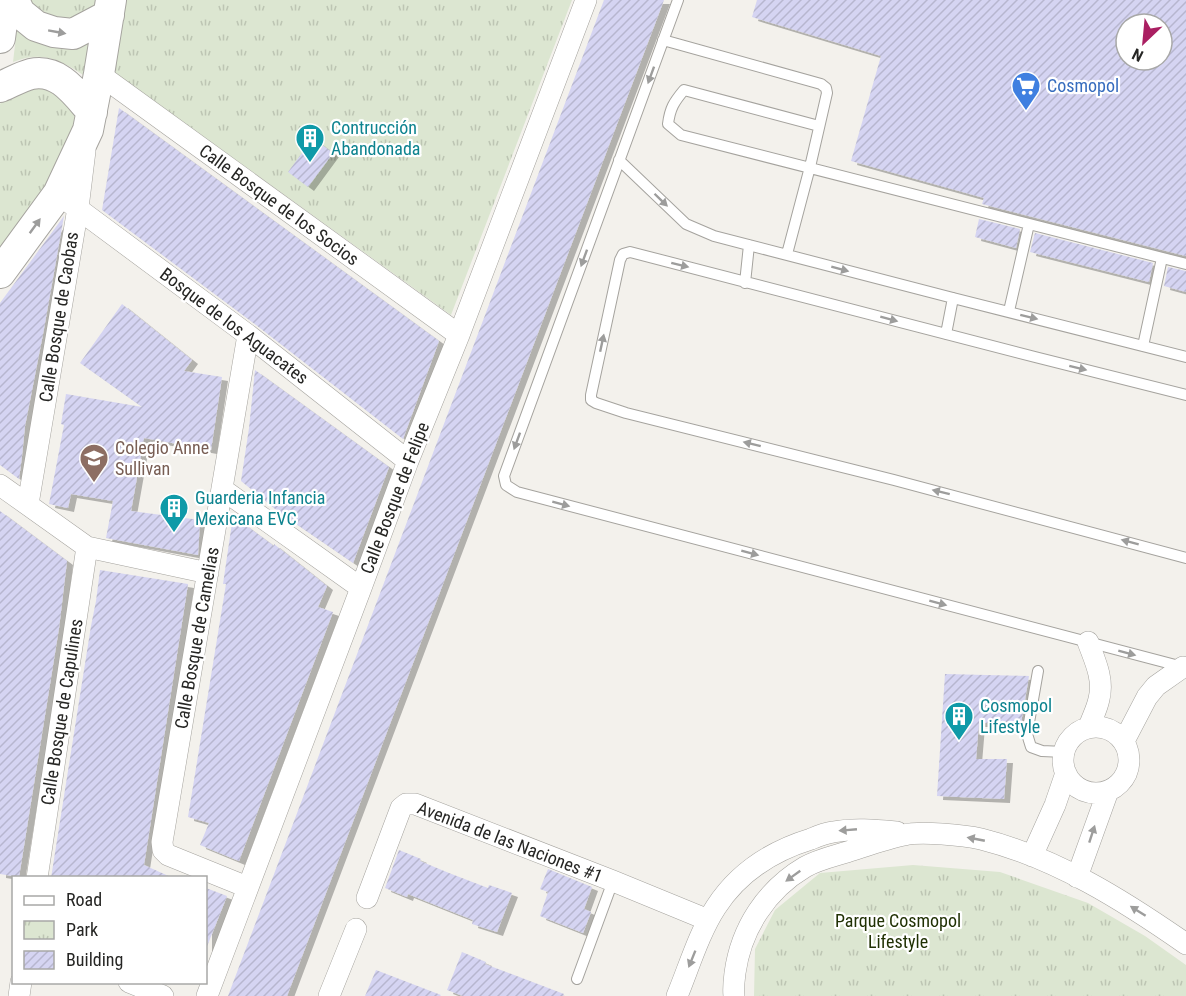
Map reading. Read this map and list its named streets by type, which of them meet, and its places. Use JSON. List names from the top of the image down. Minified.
{"streets":{"street":["Calle Bosque de los Socios","Calle Bosque de Caobas","Bosque de los Aguacates","Calle Bosque de Felipe","Calle Bosque de Camelias","Calle Bosque de Capulines","Avenida de las Naciones #1"]},"crossings":[["Calle Bosque de los Socios","Calle Bosque de Felipe"],["Calle Bosque de Caobas","Bosque de los Aguacates"],["Bosque de los Aguacates","Calle Bosque de Felipe"],["Bosque de los Aguacates","Calle Bosque de Camelias"],["Calle Bosque de Felipe","Calle Bosque de Camelias"]],"parks":["Parque Cosmopol Lifestyle"],"places":{"supermarket":["Cosmopol"],"building":["Contrucción Abandonada","Guarderia Infancia Mexicana EVC","Cosmopol Lifestyle"],"school or university":["Colegio Anne Sullivan"]},"legend":["Road","Park","Building"],"north":"bottom left"}
